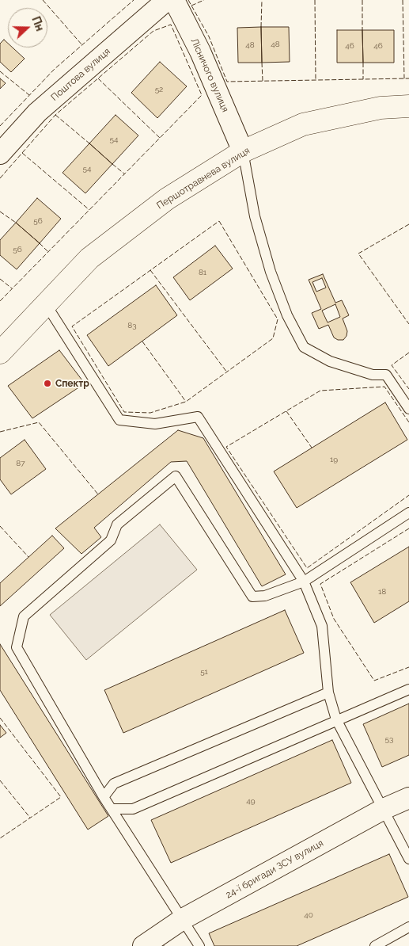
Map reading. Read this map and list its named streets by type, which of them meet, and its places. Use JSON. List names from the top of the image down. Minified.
{"streets":{"main road":["Першотравнева вулиця"],"street":["Поштова вулиця","Лісничого вулиця","24-ї бригади ЗСУ вулиця"]},"crossings":[["Лісничого вулиця","Першотравнева вулиця"]],"places":["Спектр"],"house_numbers":["48","48","46","46","52","54","54","56","56","81","83","19","87","18","51","53","49","40"],"north":"right"}
